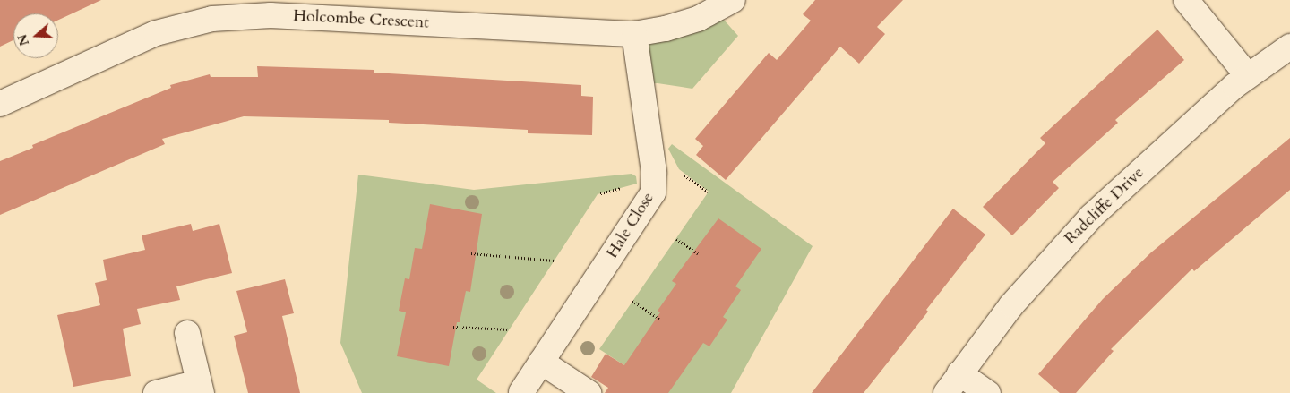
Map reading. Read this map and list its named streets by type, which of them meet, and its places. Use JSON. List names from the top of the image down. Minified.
{"streets":{"street":["Holcombe Crescent","Radcliffe Drive","Hale Close"]},"crossings":[["Holcombe Crescent","Hale Close"]],"north":"left"}
